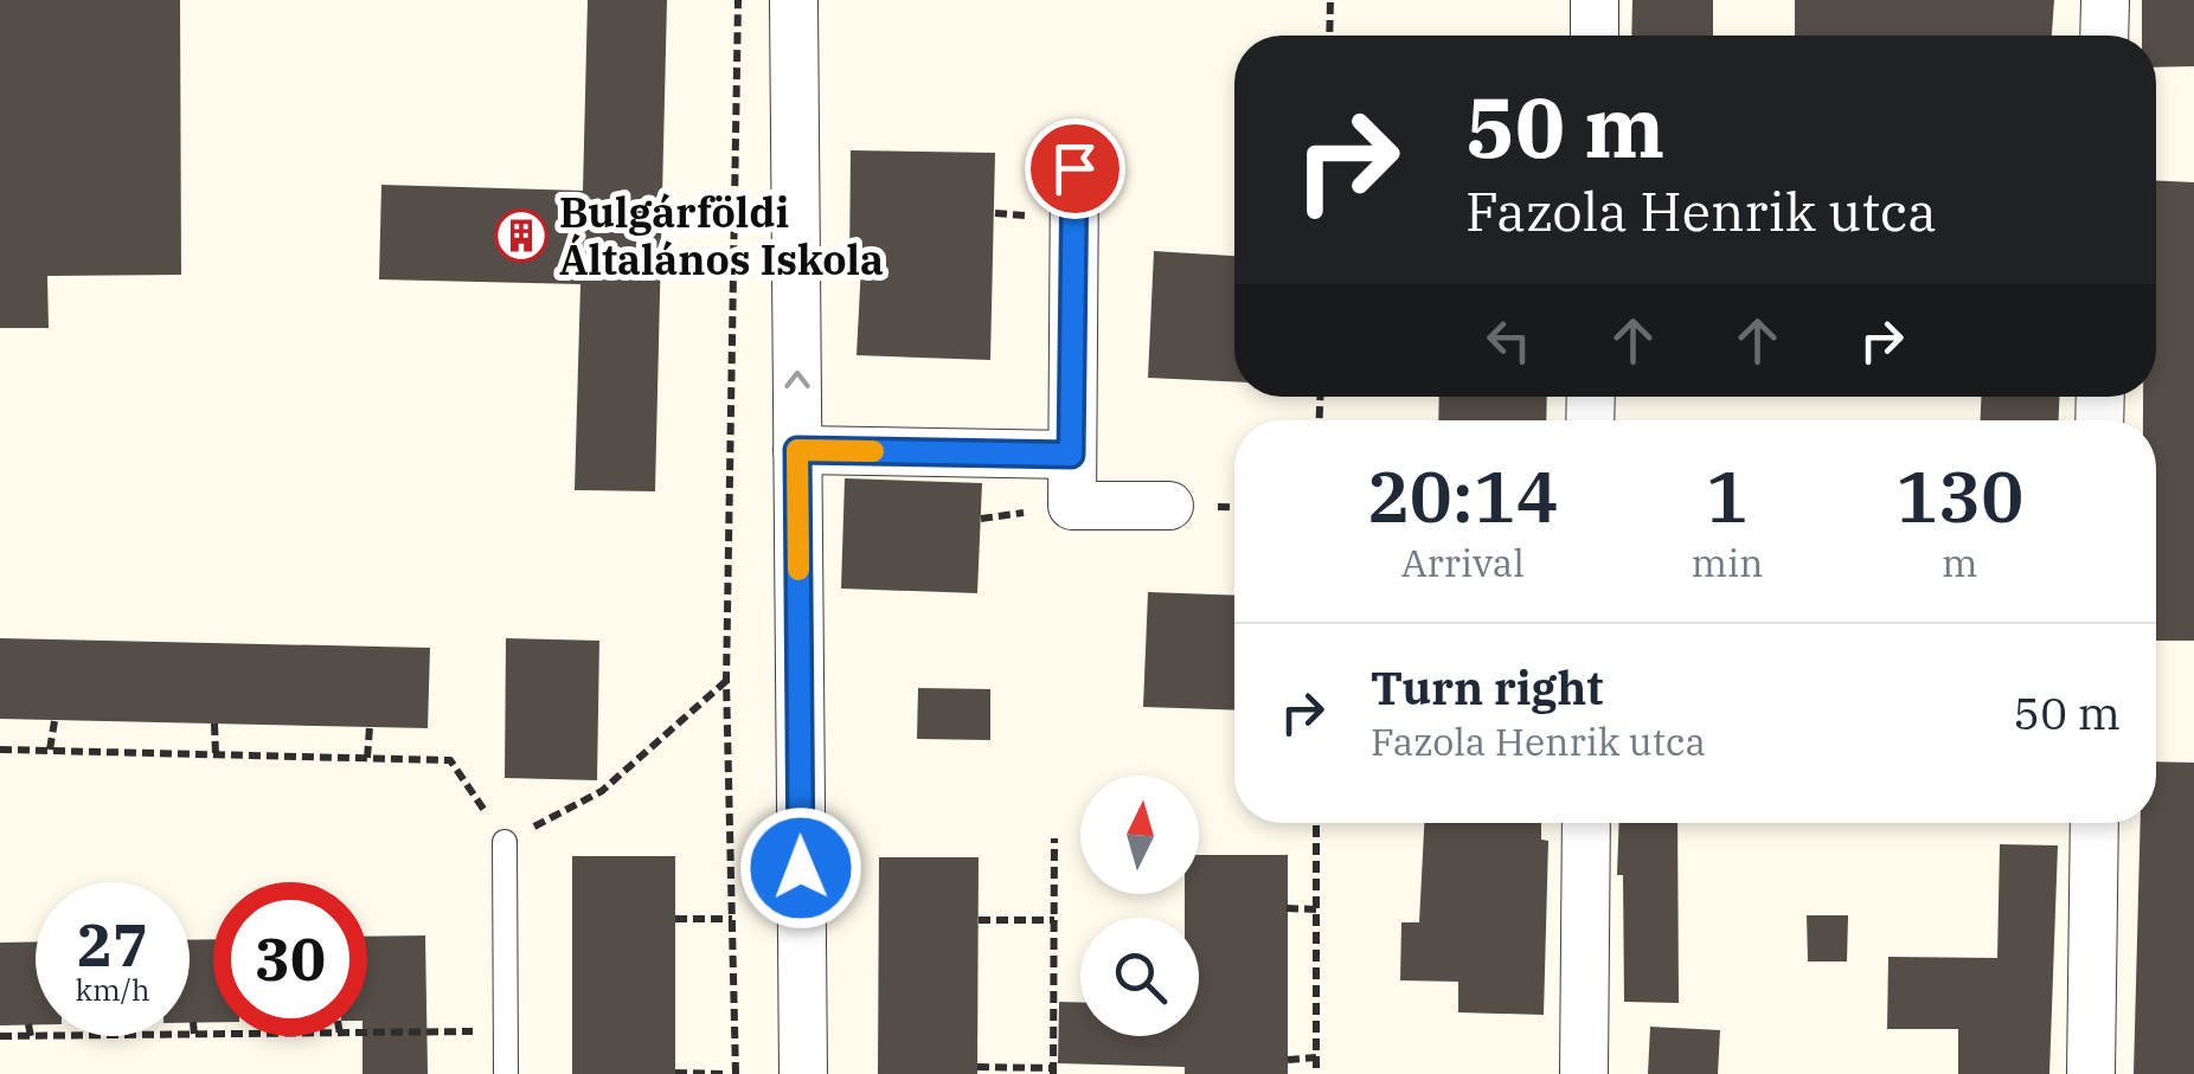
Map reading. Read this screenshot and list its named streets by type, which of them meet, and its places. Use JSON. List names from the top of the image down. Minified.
{"places":{"building":["Bulgárföldi Általános Iskola"]},"north":"top","page":{"turn":["50 m","Fazola Henrik utca"],"eta":["20:14","Arrival","1","min","130","m"],"list":[{"name":"Turn right","note":"Fazola Henrik utca","value":"50 m"}],"speed":"27 km/h","limit":"30"}}
